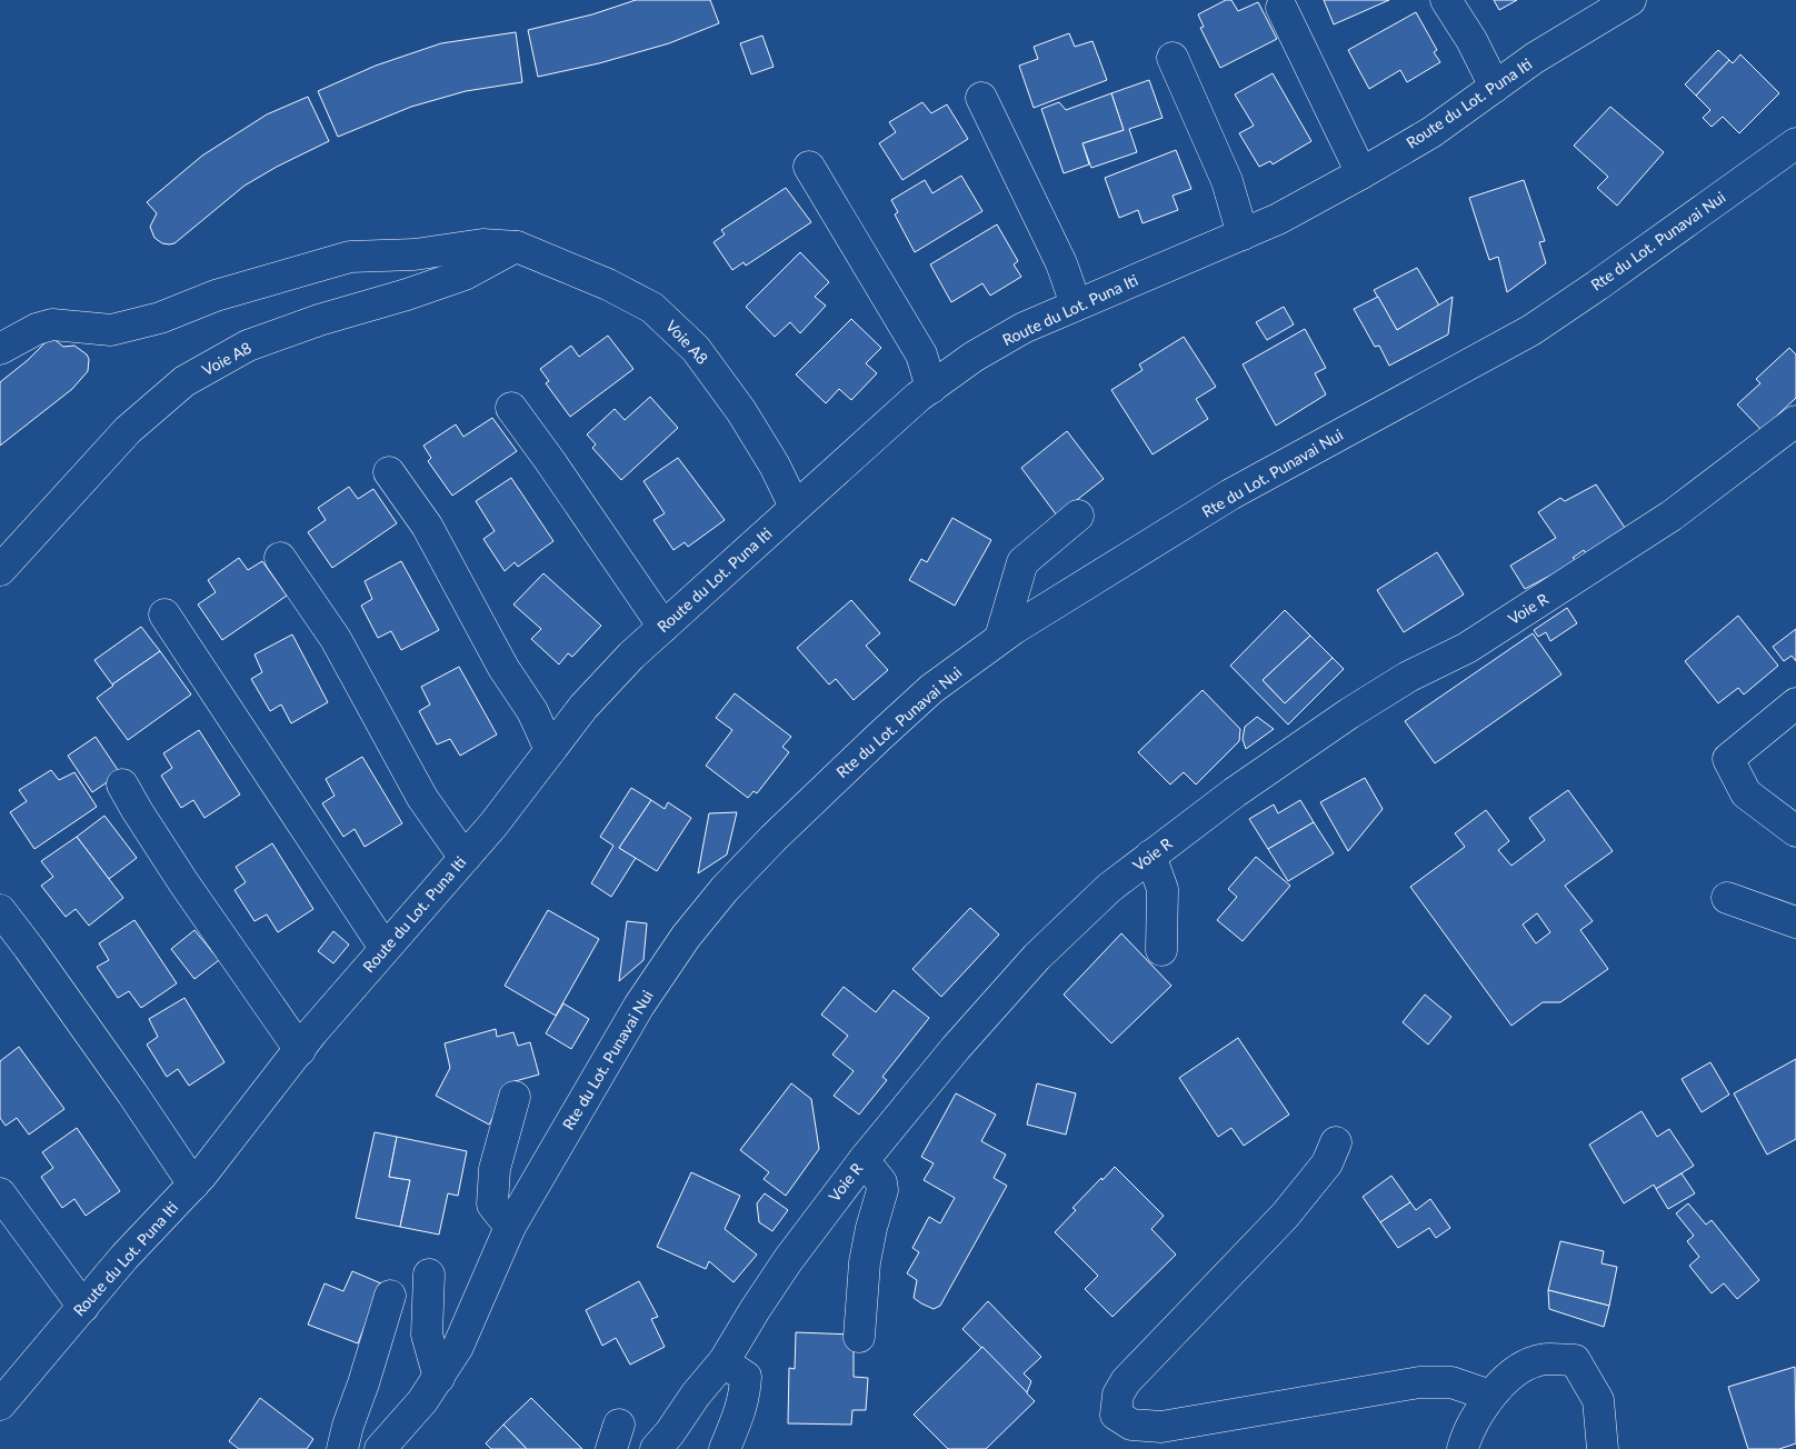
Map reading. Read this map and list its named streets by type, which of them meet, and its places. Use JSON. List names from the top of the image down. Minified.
{"streets":{"street":["Route du Lot. Puna Iti","Rte du Lot. Punavai Nui","Voie A8","Voie R"]},"crossings":[["Route du Lot. Puna Iti","Voie A8"]]}
